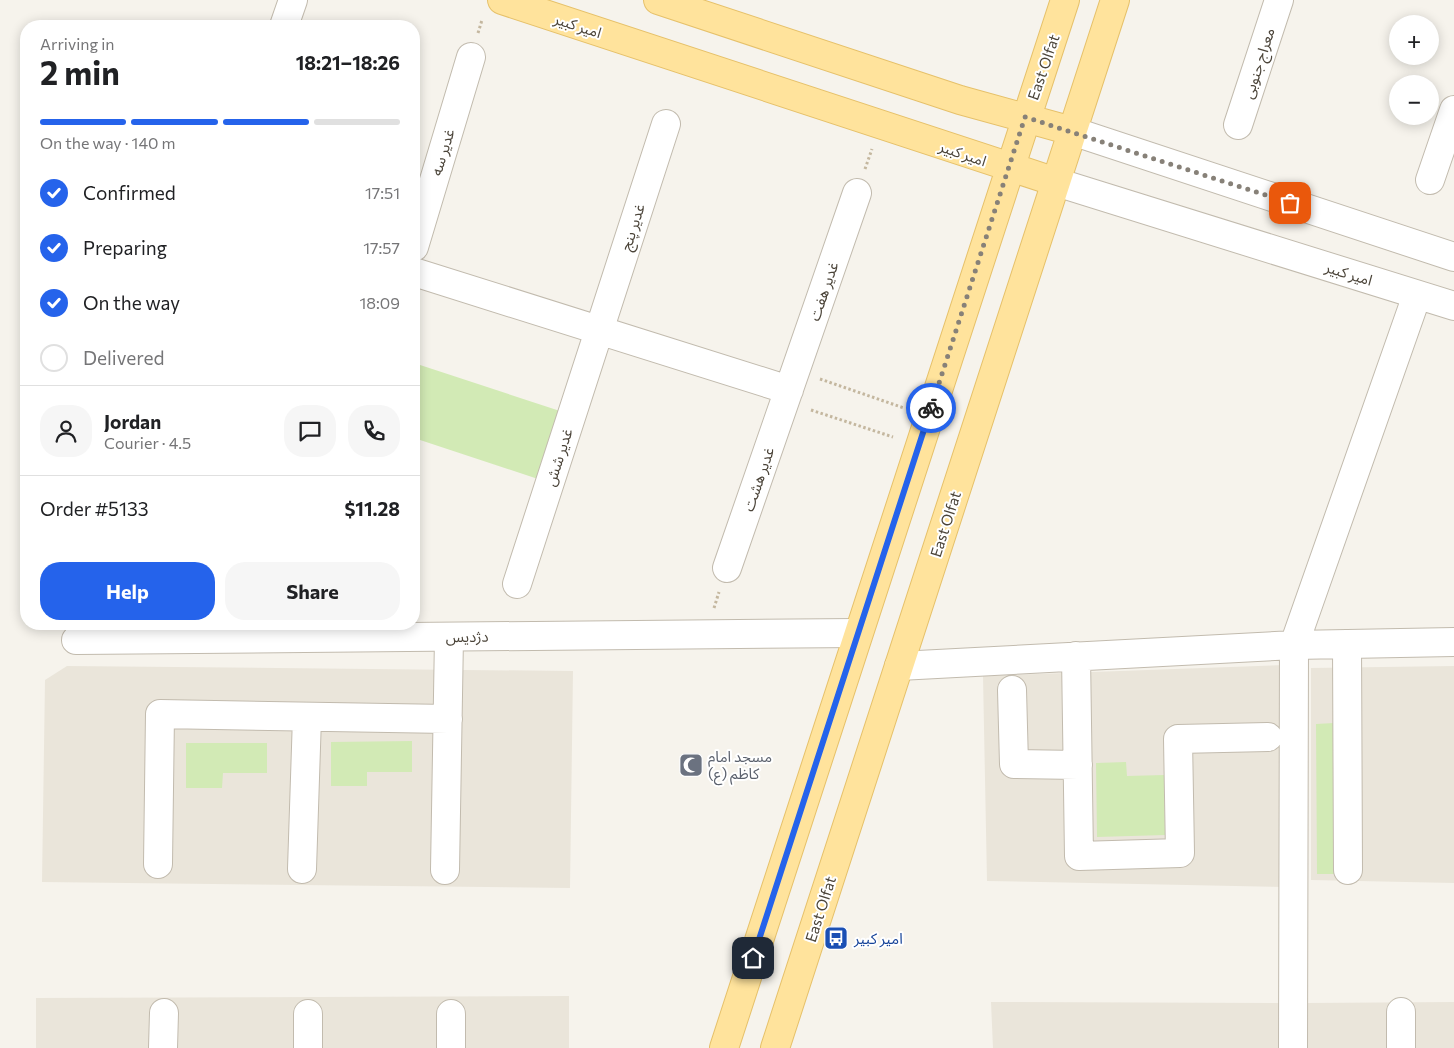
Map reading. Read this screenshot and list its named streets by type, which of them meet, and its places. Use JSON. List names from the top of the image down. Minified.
{"streets":{"main road":["امیر کبیر","East Olfat"],"street":["معراج جنوبی","غدیر سه","غدیر پنج","غدیر هفت","غدیر شش","غدیر هشت","دژدیس"]},"crossings":[["امیر کبیر","East Olfat"],["East Olfat","دژدیس"],["غدیر پنج","غدیر شش"],["غدیر هفت","غدیر هشت"]],"places":{"mosque":["مسجد امام کاظم (ع)"],"bus stop":["امیر کبیر"]},"page":{"map_buttons":["+","−"],"heading":["2 min","Arriving in","18:21–18:26"],"panel":["Jordan","Courier · 4.5","Order #5133","$11.28"],"bar":"On the way · 140 m","list":[["Confirmed","17:51"],["Preparing","17:57"],["On the way","18:09"],"Delivered"],"buttons":["Help","Share"]}}
